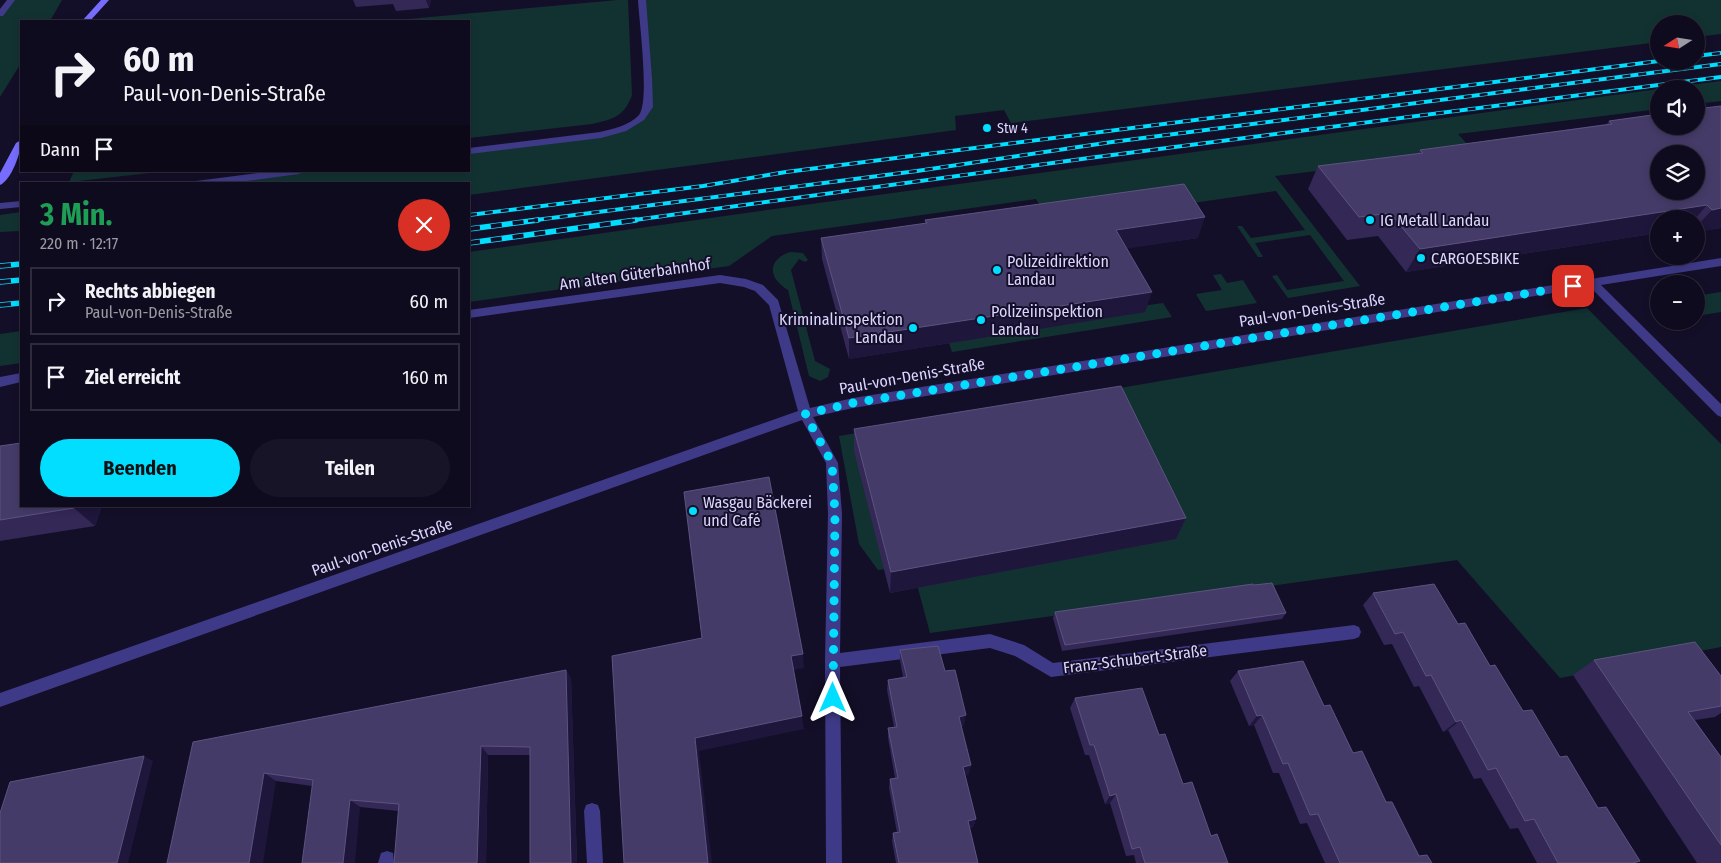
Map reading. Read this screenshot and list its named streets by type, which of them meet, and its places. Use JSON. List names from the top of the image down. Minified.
{"streets":{"street":["Am alten Güterbahnhof","Paul-von-Denis-Straße","Franz-Schubert-Straße"]},"crossings":[["Am alten Güterbahnhof","Paul-von-Denis-Straße"]],"places":["Stw 4","IG Metall Landau","CARGOESBIKE","Polizeidirektion Landau","Polizeiinspektion Landau","Kriminalinspektion Landau","Wasgau Bäckerei und Café"],"north":"left","page":{"map_buttons":["+","−"],"turn":["60 m","Paul-von-Denis-Straße"],"then":"Dann","heading":["3 Min.","220 m · 12:17"],"list":[{"name":"Rechts abbiegen","note":"Paul-von-Denis-Straße","value":"60 m"},{"name":"Ziel erreicht","value":"160 m"}],"buttons":["Beenden","Teilen"]}}
